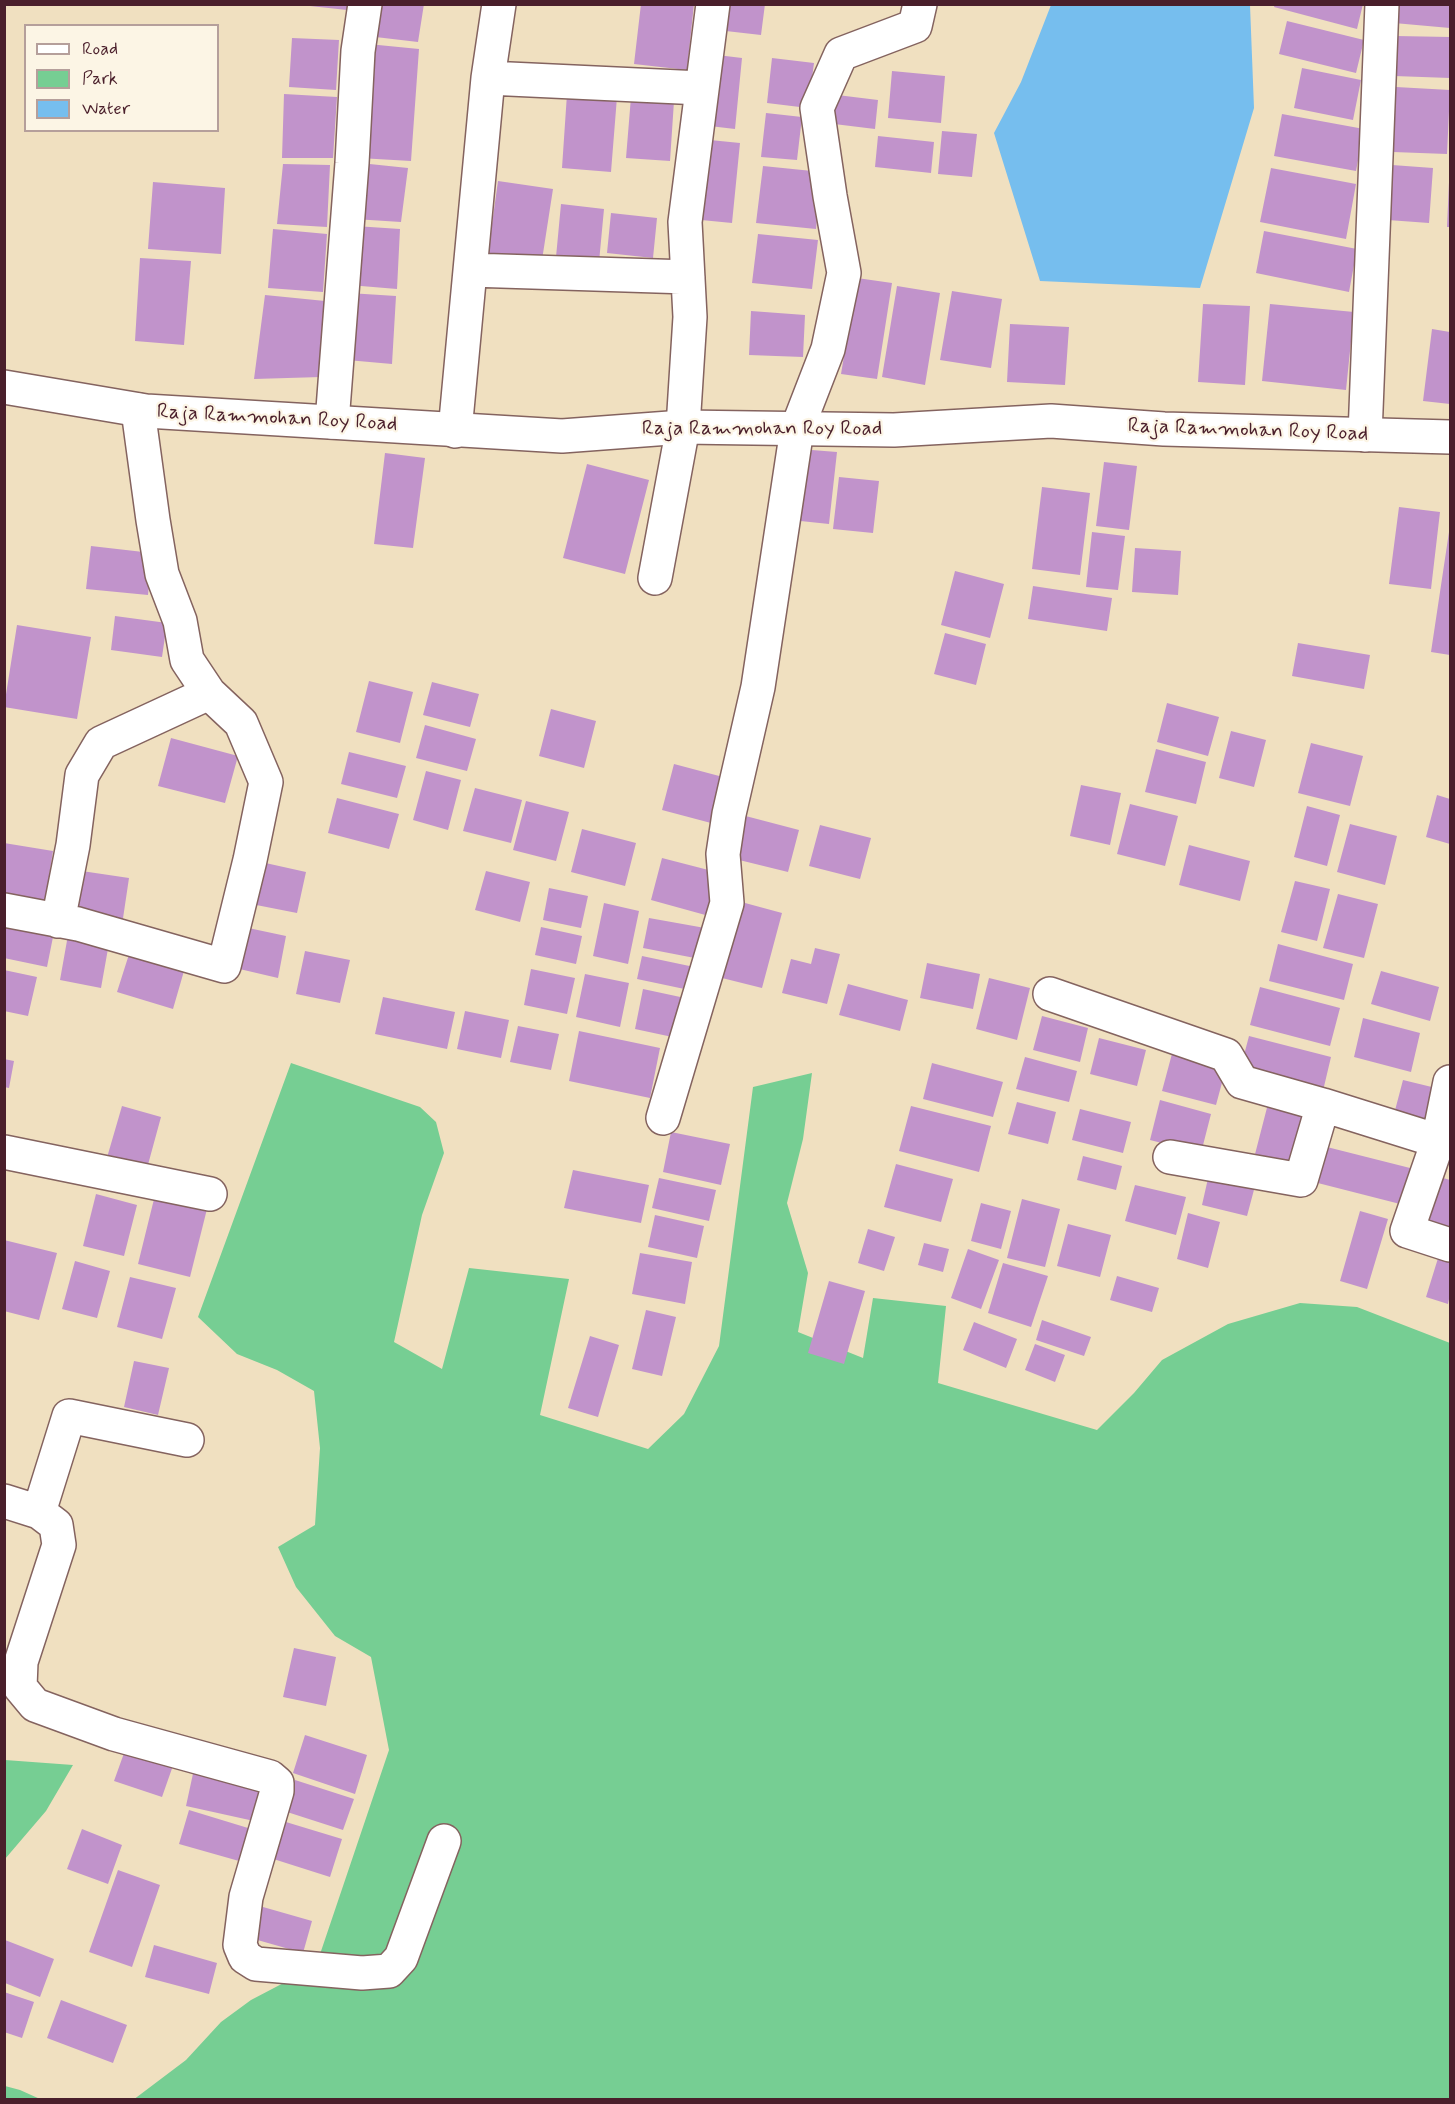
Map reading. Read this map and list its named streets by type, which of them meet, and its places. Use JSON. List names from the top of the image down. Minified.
{"streets":{"street":["Raja Rammohan Roy Road"]},"legend":["Road","Park","Water"]}
